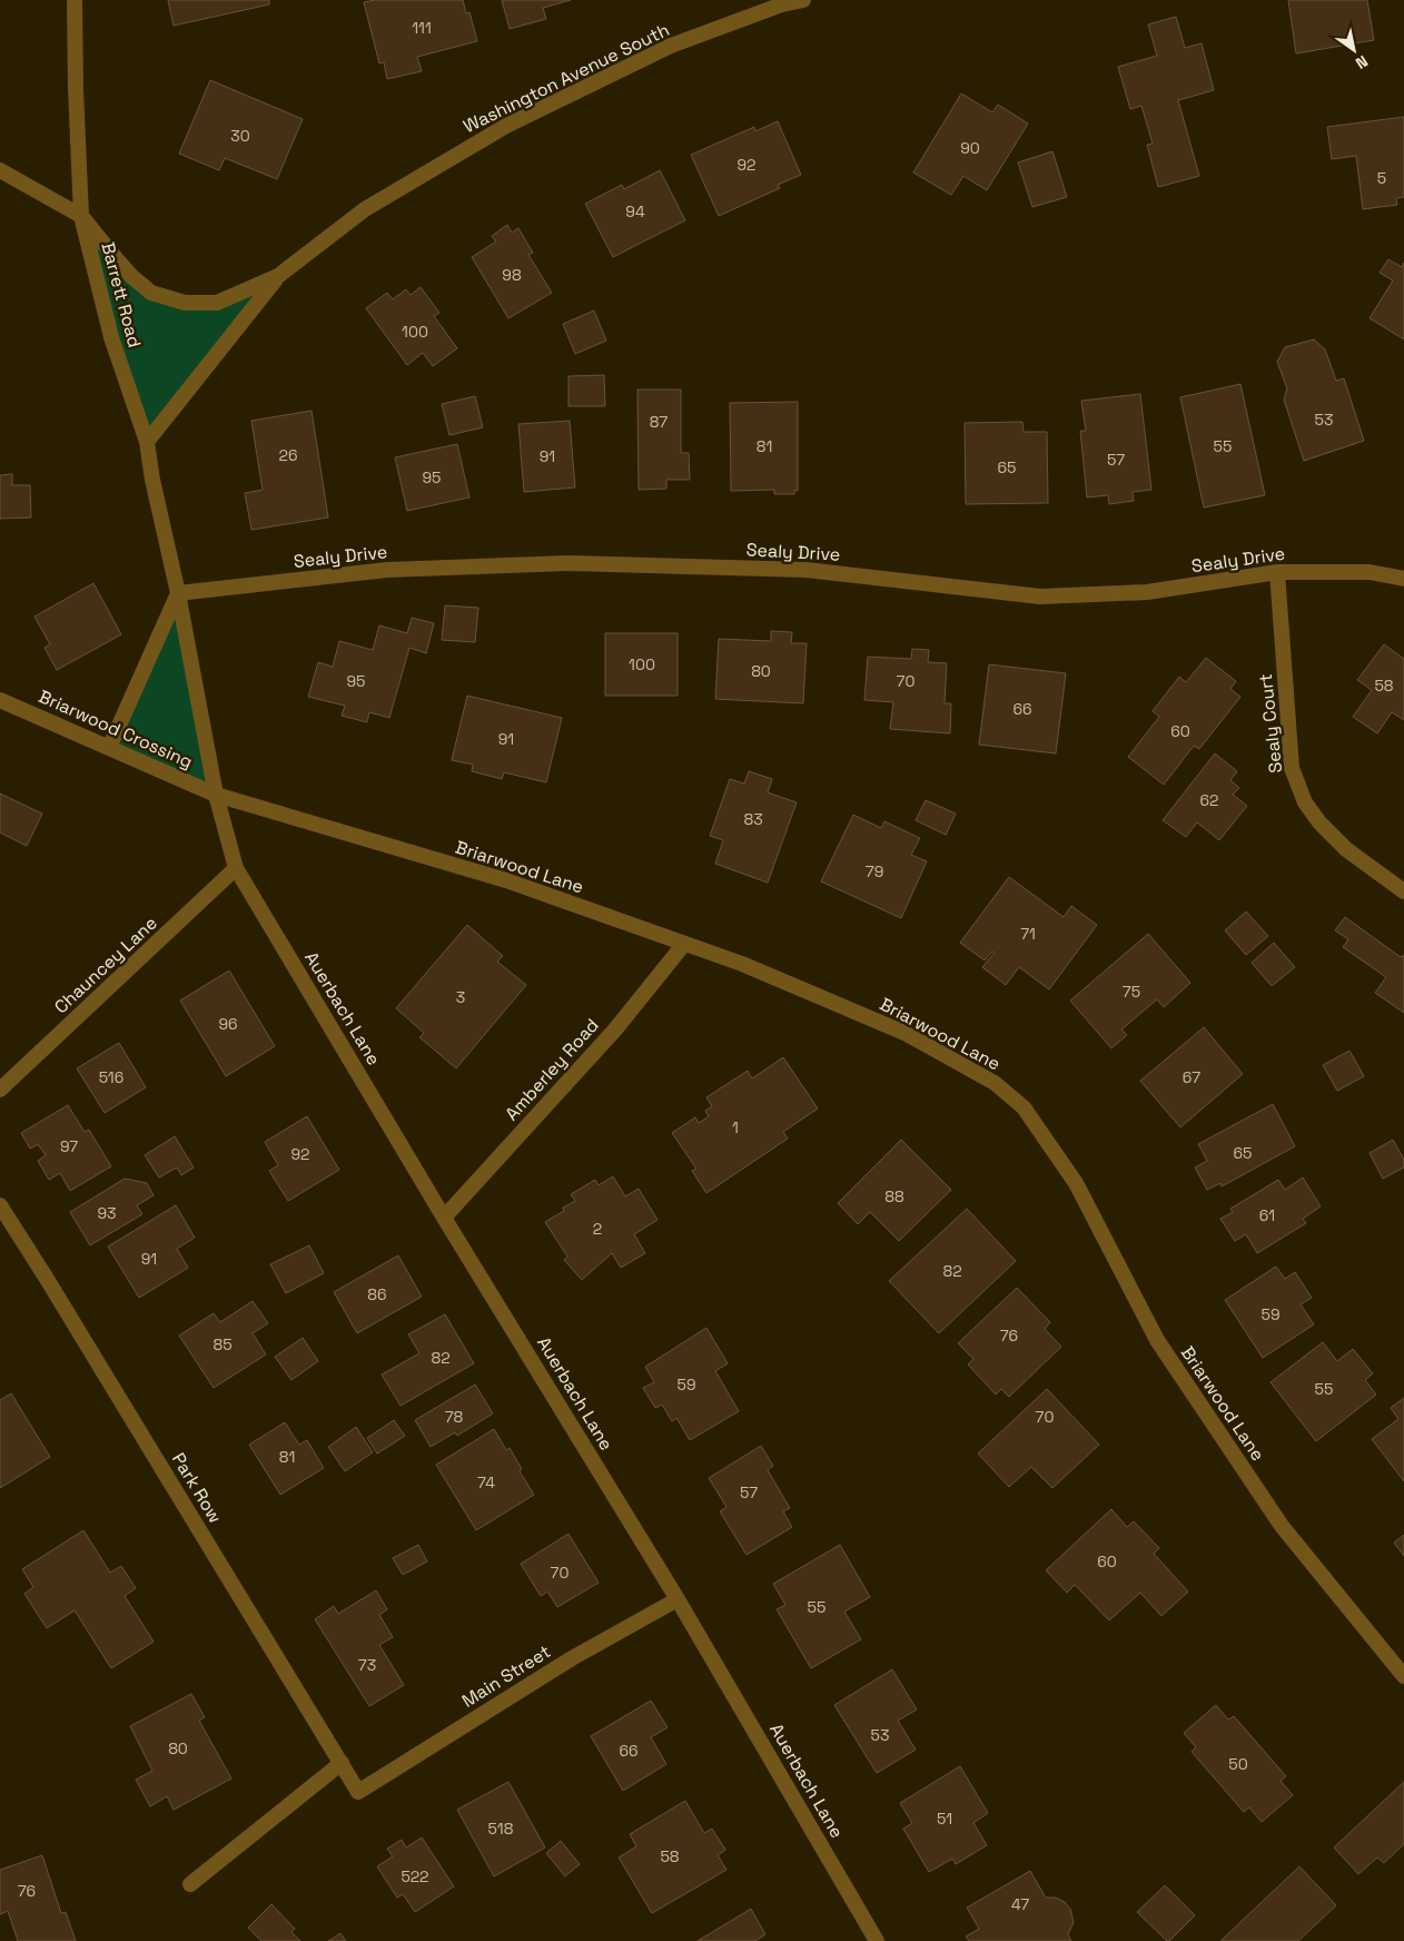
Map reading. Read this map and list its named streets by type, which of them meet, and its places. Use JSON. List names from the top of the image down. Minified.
{"streets":{"street":["Washington Avenue South","Barrett Road","Sealy Drive","Sealy Court","Briarwood Crossing","Briarwood Lane","Chauncey Lane","Auerbach Lane","Amberley Road","Park Row","Main Street"]},"crossings":[["Washington Avenue South","Barrett Road"],["Barrett Road","Sealy Drive"],["Barrett Road","Briarwood Crossing"],["Barrett Road","Briarwood Lane"],["Barrett Road","Auerbach Lane"],["Sealy Drive","Sealy Court"],["Briarwood Crossing","Briarwood Lane"],["Briarwood Crossing","Auerbach Lane"],["Briarwood Lane","Auerbach Lane"],["Briarwood Lane","Amberley Road"],["Chauncey Lane","Auerbach Lane"],["Auerbach Lane","Amberley Road"],["Auerbach Lane","Main Street"],["Park Row","Main Street"]],"house_numbers":["111","30","90","92","5","94","98","100","53","87","81","55","26","91","57","65","95","100","80","95","70","58","66","60","91","62","83","79","71","75","3","96","516","67","1","97","65","92","88","93","61","2","91","82","86","59","76","85","82","59","55","78","70","81","74","57","60","70","55","73","53","80","66","50","51","518","58","522","76","47"],"north":"bottom right"}
